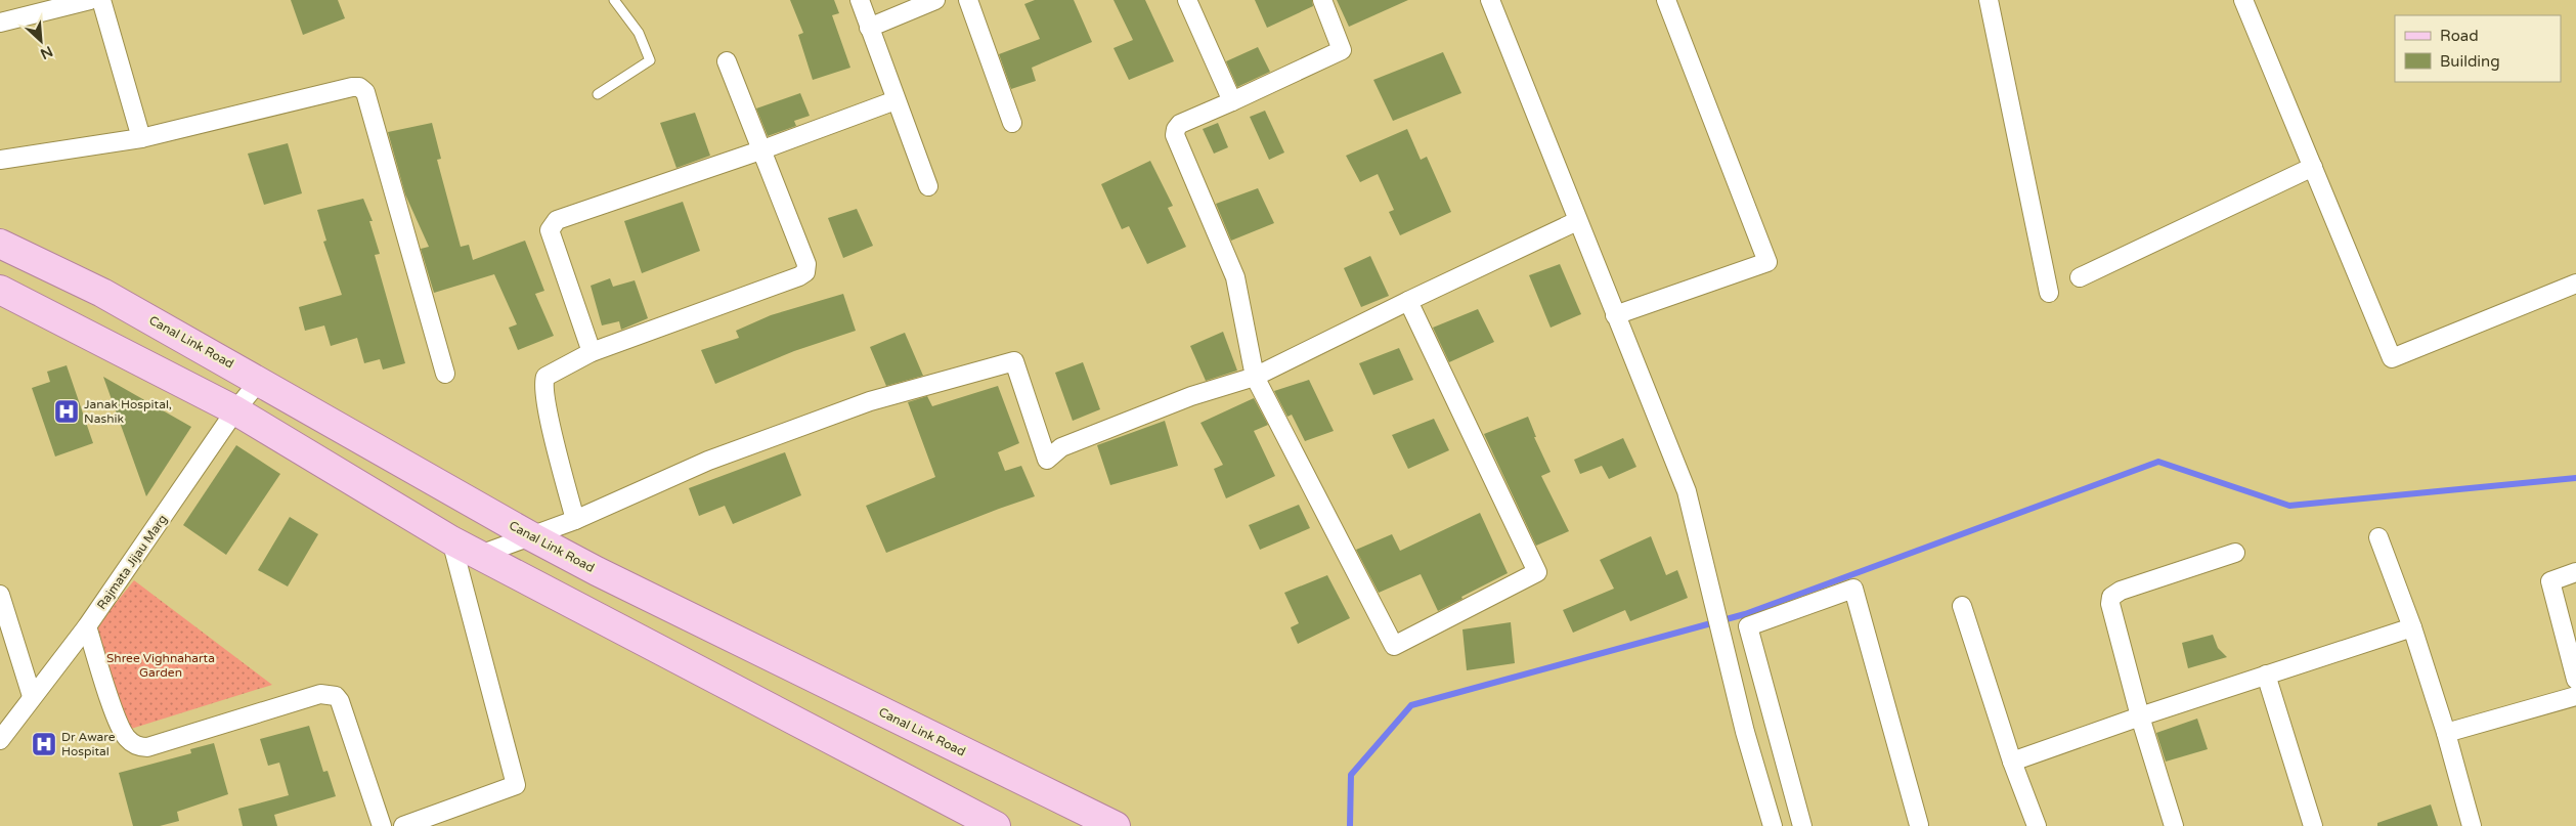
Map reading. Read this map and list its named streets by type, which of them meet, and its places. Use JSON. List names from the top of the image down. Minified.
{"streets":{"main road":["Canal Link Road"],"street":["Rajmata Jijau Marg"]},"crossings":[["Canal Link Road","Rajmata Jijau Marg"]],"parks":["Shree Vighnaharta Garden"],"places":{"hospital":["Janak Hospital, Nashik","Dr Aware Hospital"]},"legend":["Road","Building"],"north":"bottom right"}
